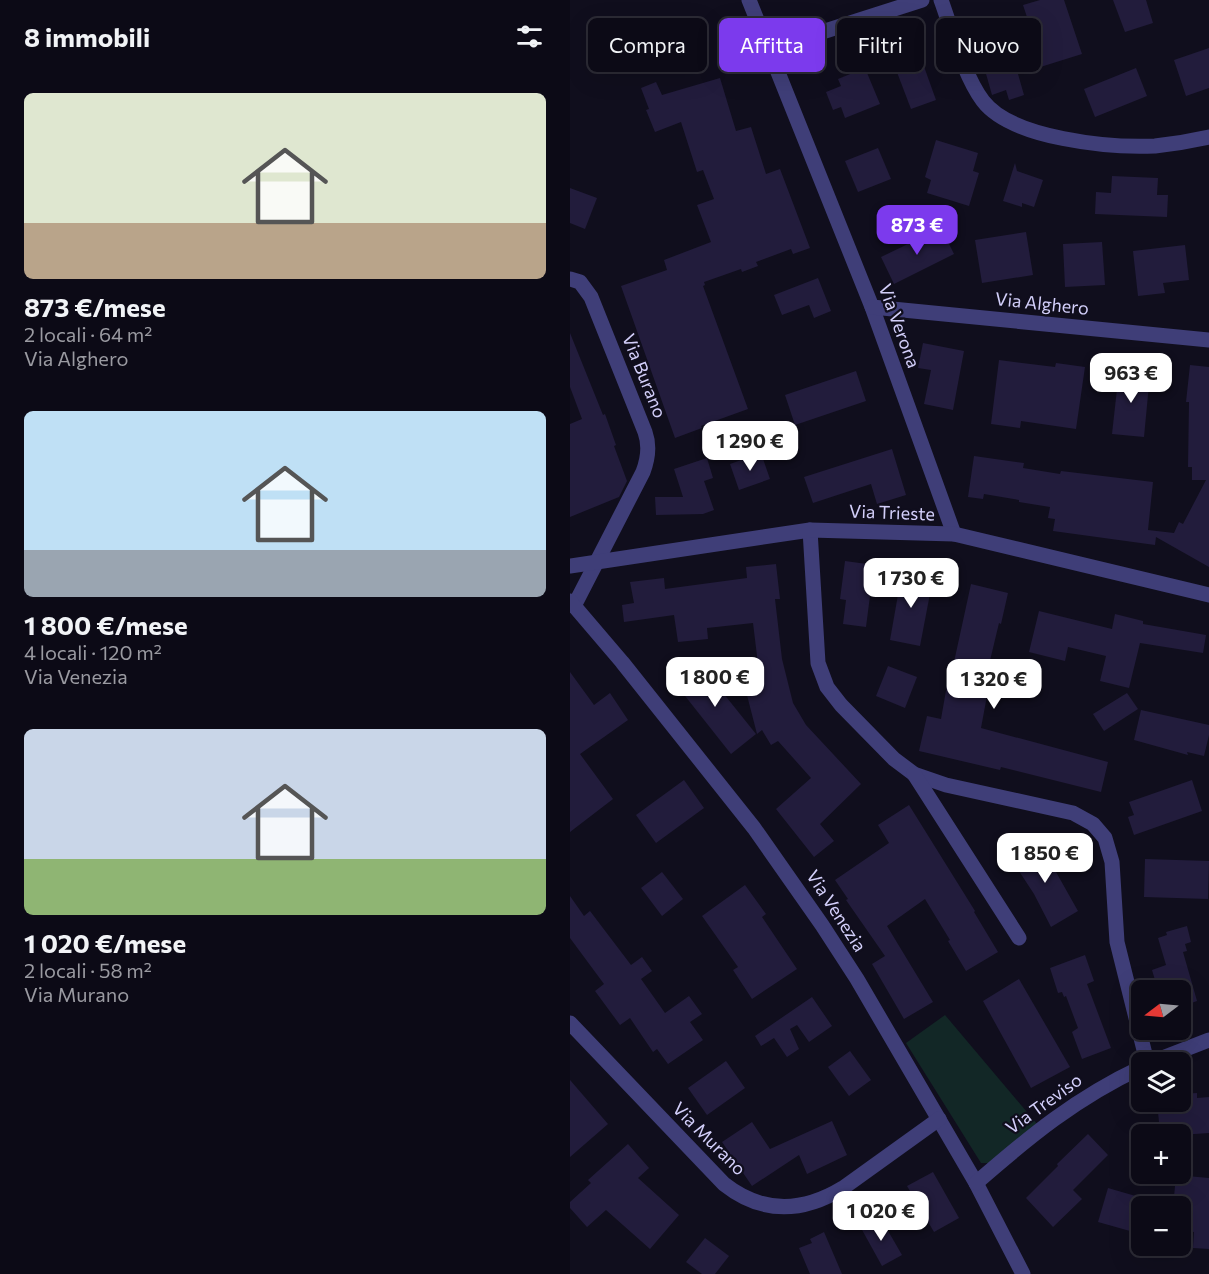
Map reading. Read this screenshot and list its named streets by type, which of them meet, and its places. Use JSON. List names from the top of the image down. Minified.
{"streets":{"street":["Via Alghero","Via Verona","Via Burano","Via Trieste","Via Venezia","Via Treviso","Via Murano"]},"crossings":[["Via Alghero","Via Verona"],["Via Verona","Via Trieste"],["Via Burano","Via Trieste"],["Via Burano","Via Venezia"],["Via Venezia","Via Treviso"],["Via Venezia","Via Murano"]],"north":"left","page":{"heading":"8 immobili","chip":["Compra","Affitta","Filtri","Nuovo"],"list":[{"name":"873 €/mese","note":"2 locali · 64 m² · Via Alghero"},{"name":"1 800 €/mese","note":"4 locali · 120 m² · Via Venezia"},{"name":"1 020 €/mese","note":"2 locali · 58 m² · Via Murano"}],"price":["873 €","963 €","1 290 €","1 730 €","1 800 €","1 320 €","1 850 €","1 020 €"],"map_buttons":["+","−"]}}
